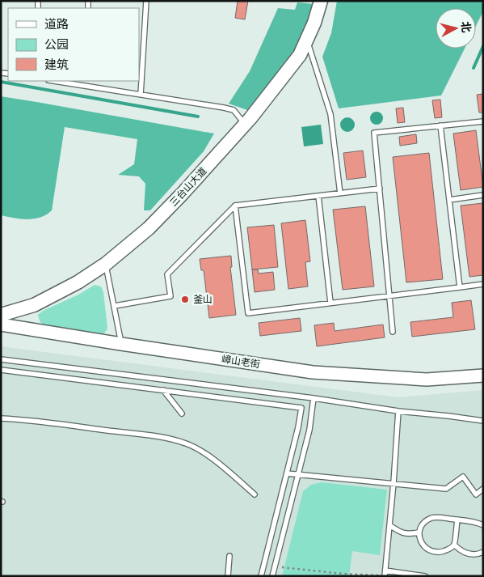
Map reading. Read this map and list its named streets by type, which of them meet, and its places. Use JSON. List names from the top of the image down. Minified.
{"streets":{"main road":["三台山大道"],"street":["嶂山老街"]},"places":["釜山"],"legend":["道路","公园","建筑"],"north":"right"}
